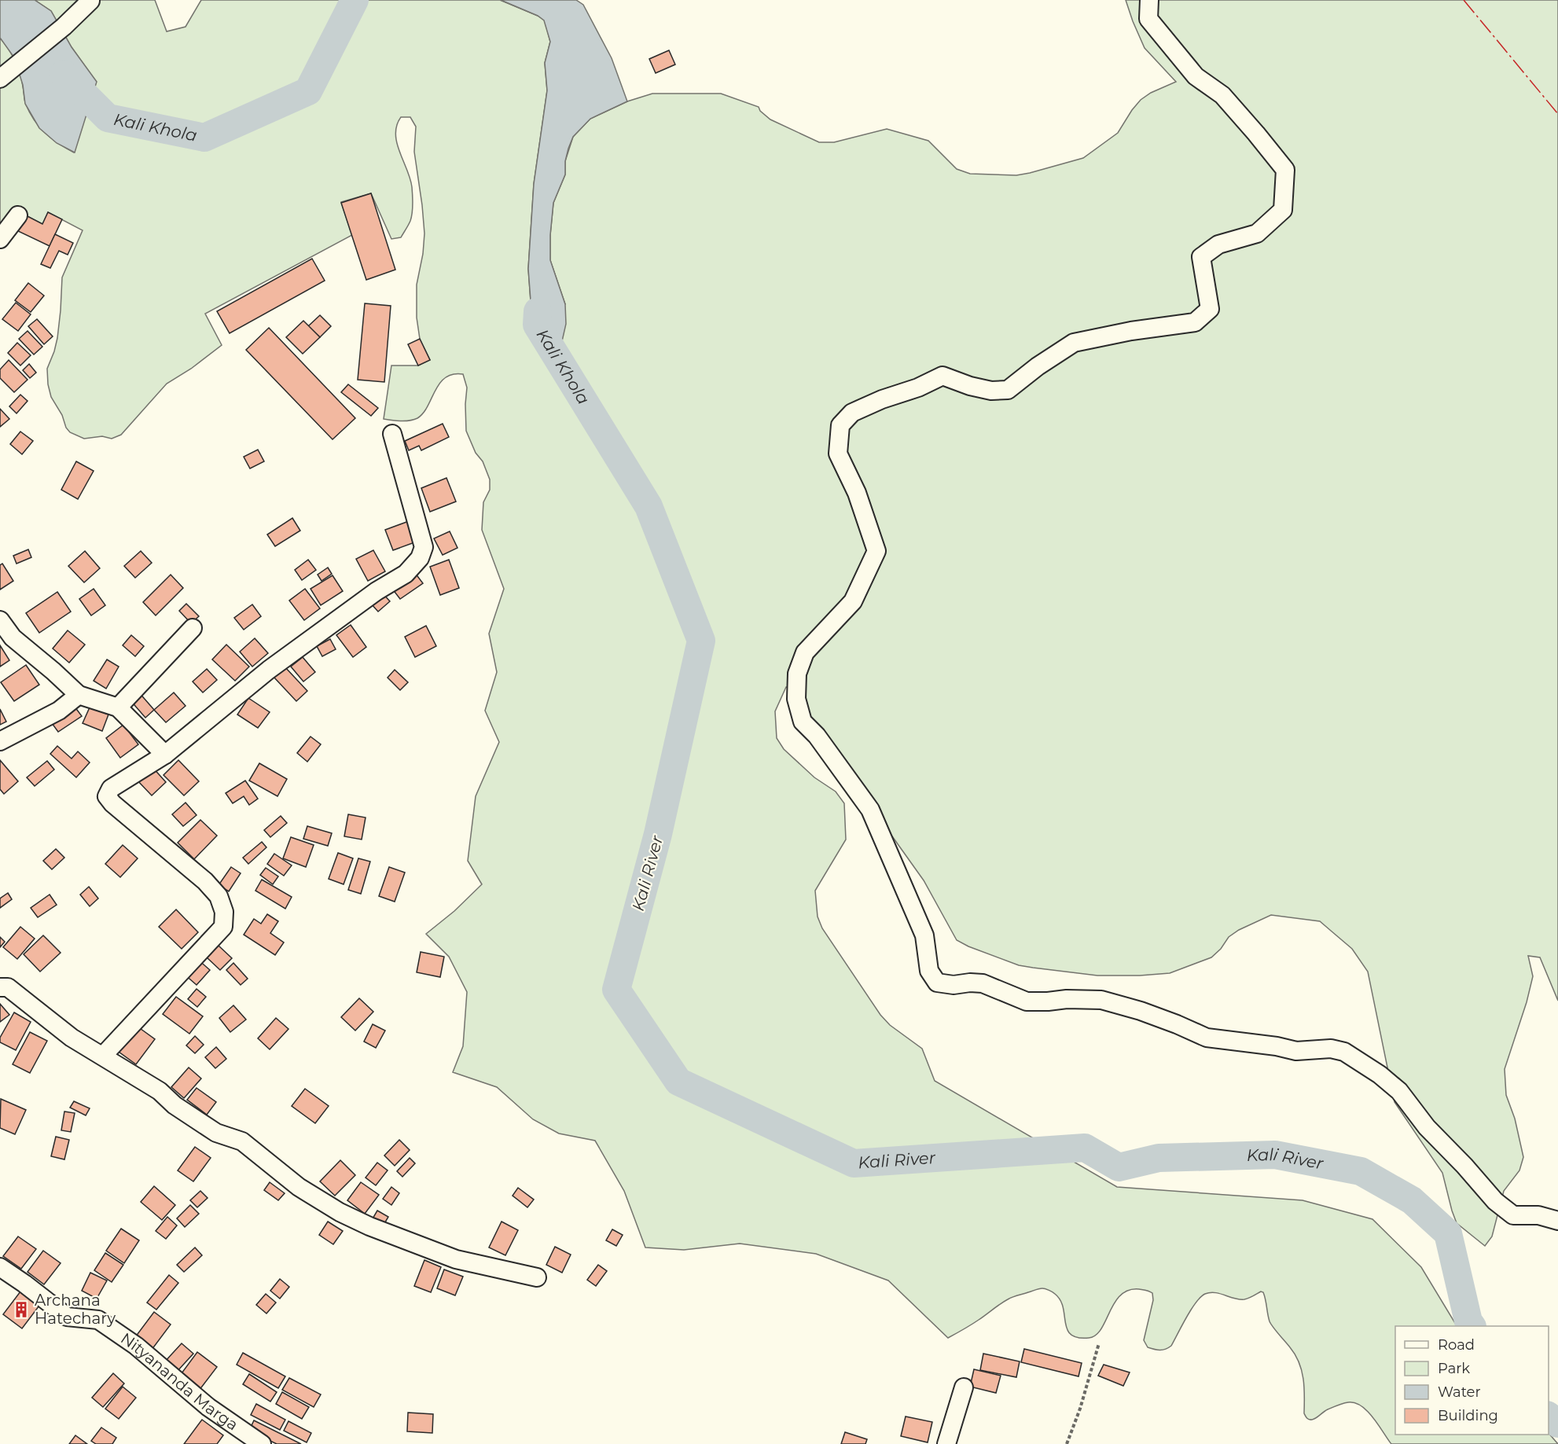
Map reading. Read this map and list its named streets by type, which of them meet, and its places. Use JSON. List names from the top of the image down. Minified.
{"streets":{"street":["Nityananda Marga"]},"water":["Kali Khola","Kali River"],"places":{"building":["Archana Hatechary"]},"legend":["Road","Park","Water","Building"]}
